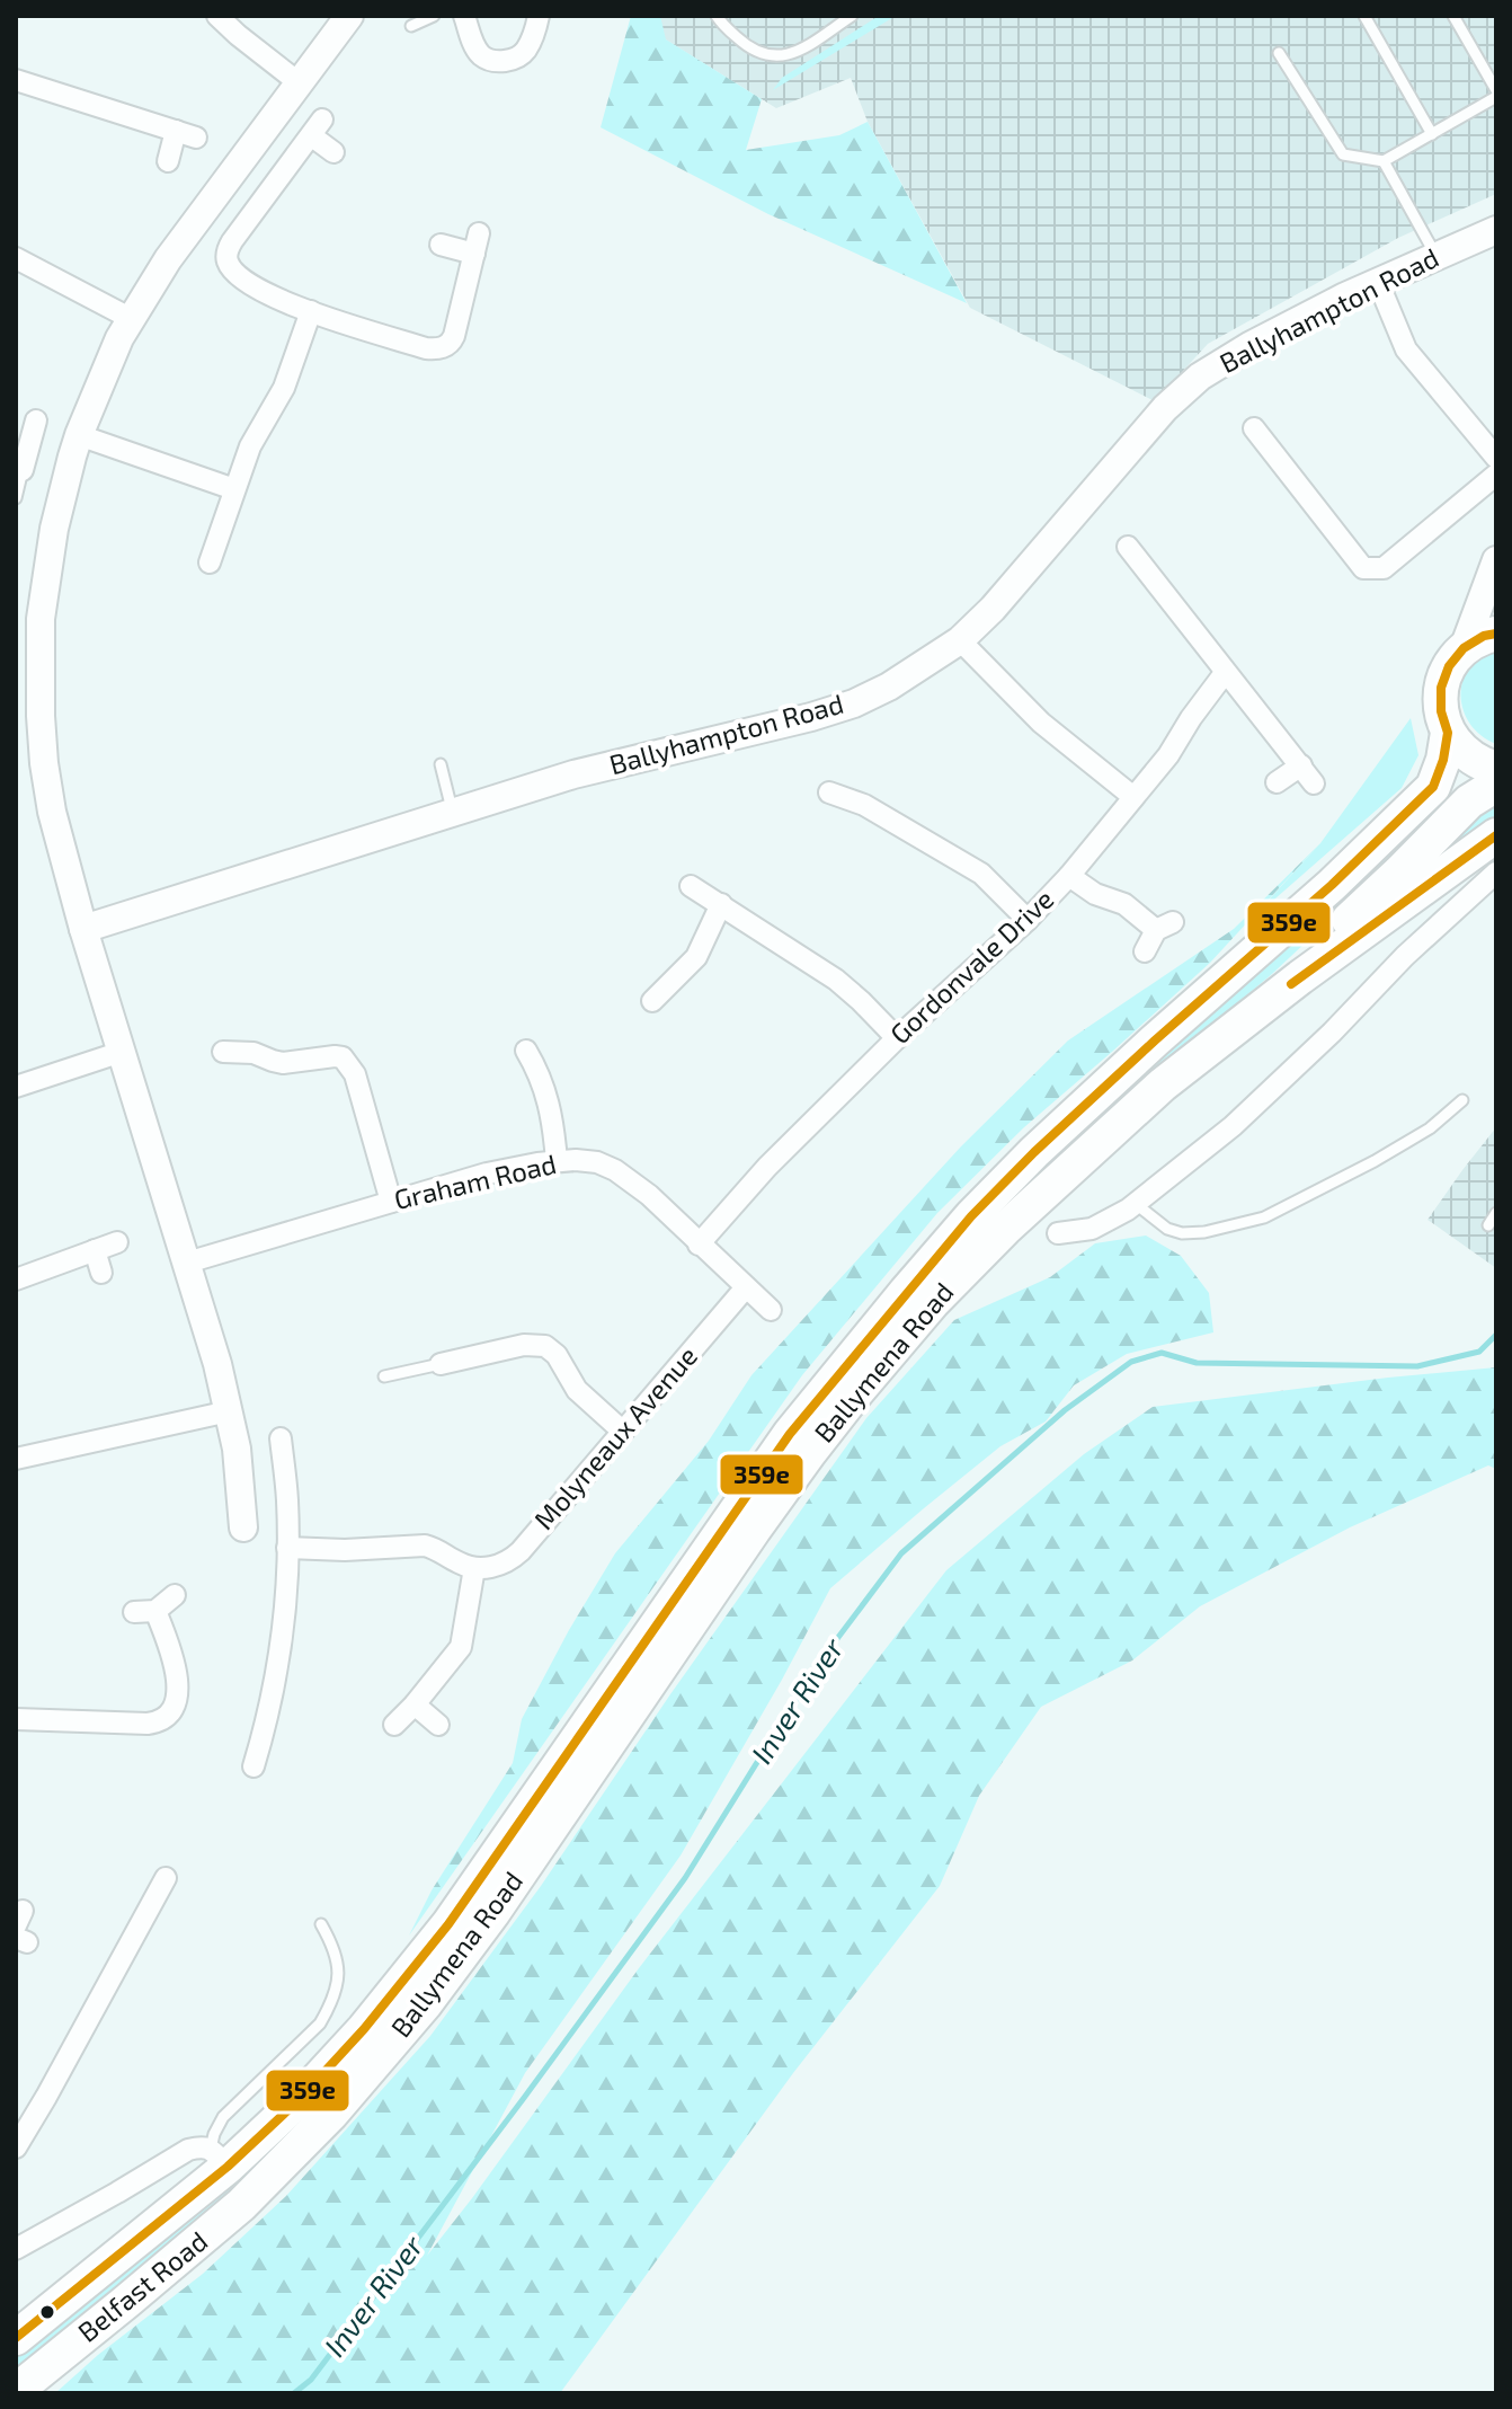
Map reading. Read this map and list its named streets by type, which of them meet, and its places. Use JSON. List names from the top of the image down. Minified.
{"streets":{"highway":["Ballymena Road","Belfast Road"],"street":["Ballyhampton Road","Gordonvale Drive","Graham Road","Molyneaux Avenue"]},"crossings":[["Gordonvale Drive","Graham Road"],["Graham Road","Molyneaux Avenue"],["Ballymena Road","Belfast Road"]],"water":["Inver River"],"lines":["transit line 359e"]}
